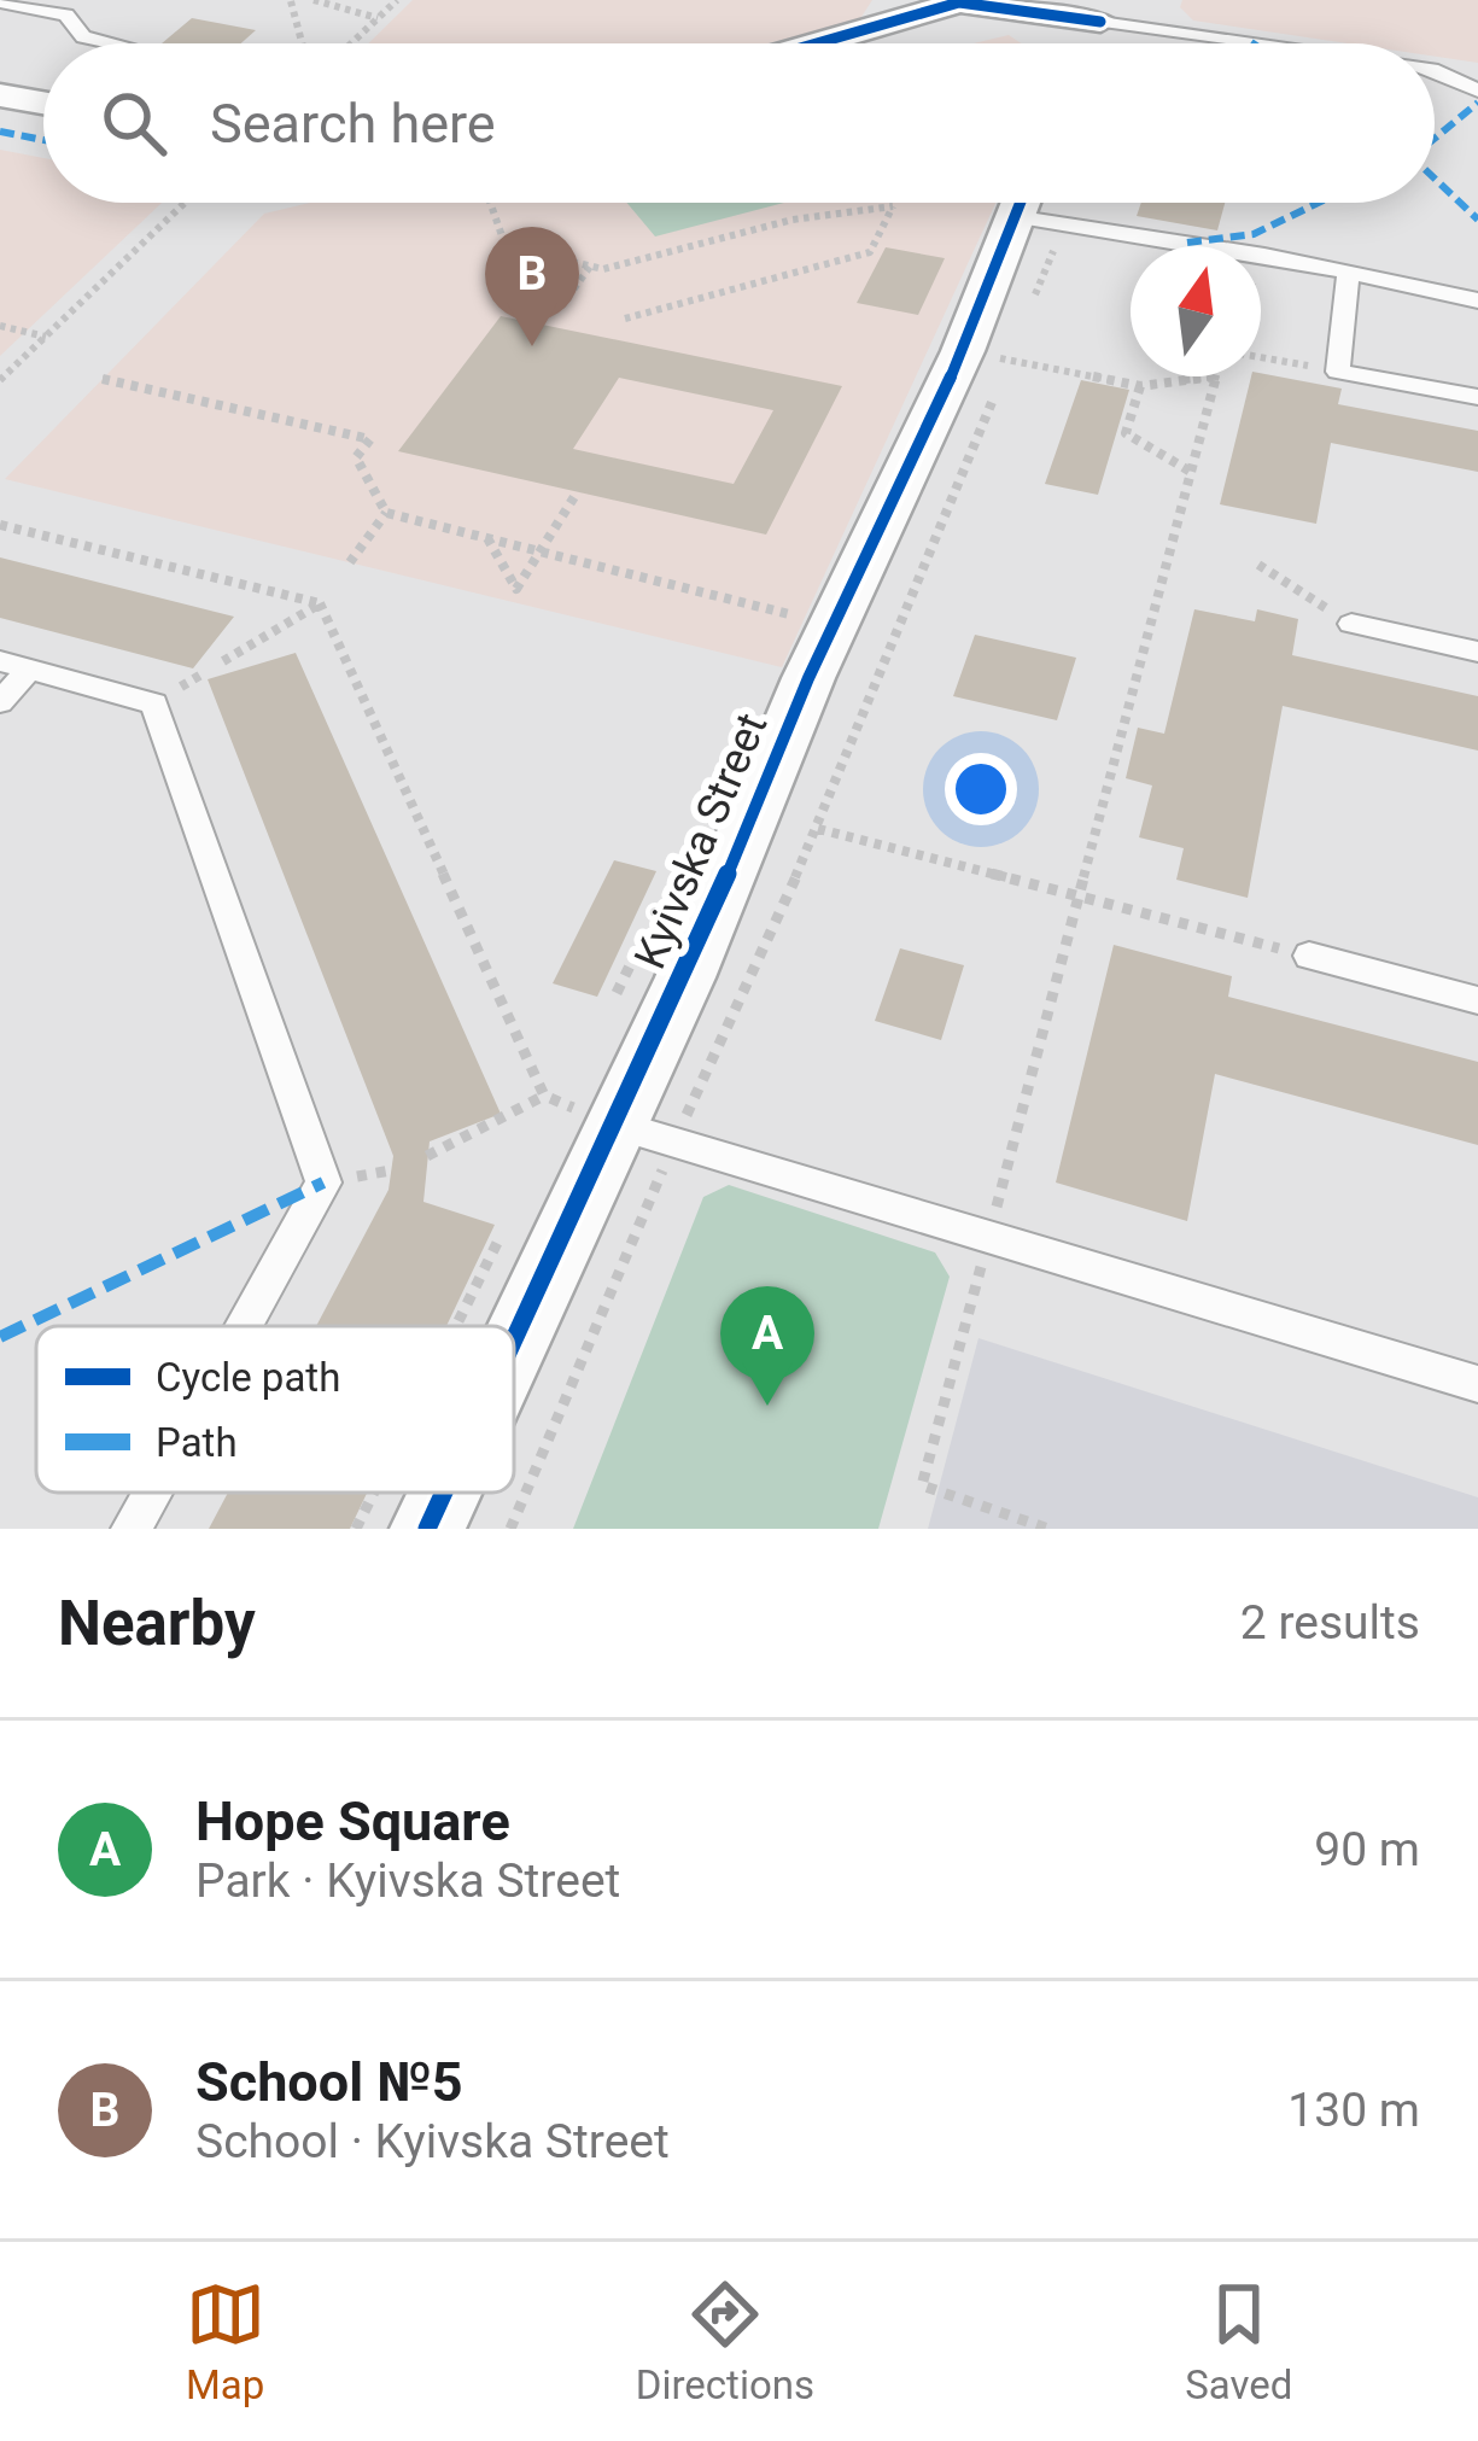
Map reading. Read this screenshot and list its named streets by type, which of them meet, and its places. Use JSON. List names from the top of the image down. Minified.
{"streets":{"street":["Kyivska Street"]},"legend":["Cycle path","Path"],"north":"top","page":{"search":"Search here","pins":["B","A"],"heading":["Nearby","2 results"],"list":[{"mark":"A","name":"Hope Square","note":"Park · Kyivska Street","value":"90 m"},{"mark":"B","name":"School №5","note":"School · Kyivska Street","value":"130 m"}],"nav":["Map","Directions","Saved"]}}
